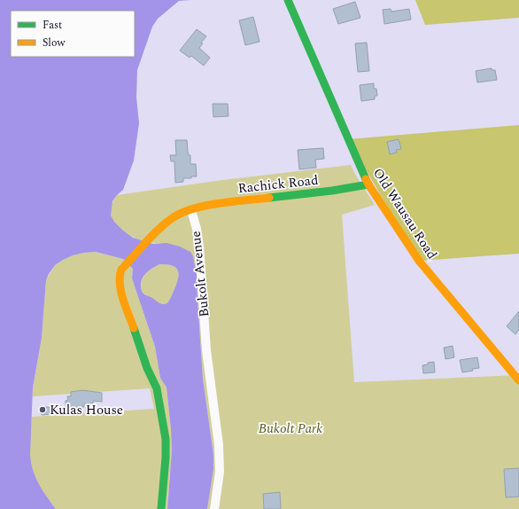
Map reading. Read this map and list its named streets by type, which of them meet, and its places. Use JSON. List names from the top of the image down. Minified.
{"streets":{"street":["Rachick Road","Old Wausau Road","Bukolt Avenue"]},"crossings":[["Rachick Road","Old Wausau Road"],["Rachick Road","Bukolt Avenue"]],"parks":["Bukolt Park"],"places":["Kulas House"],"legend":["Fast","Slow"]}
